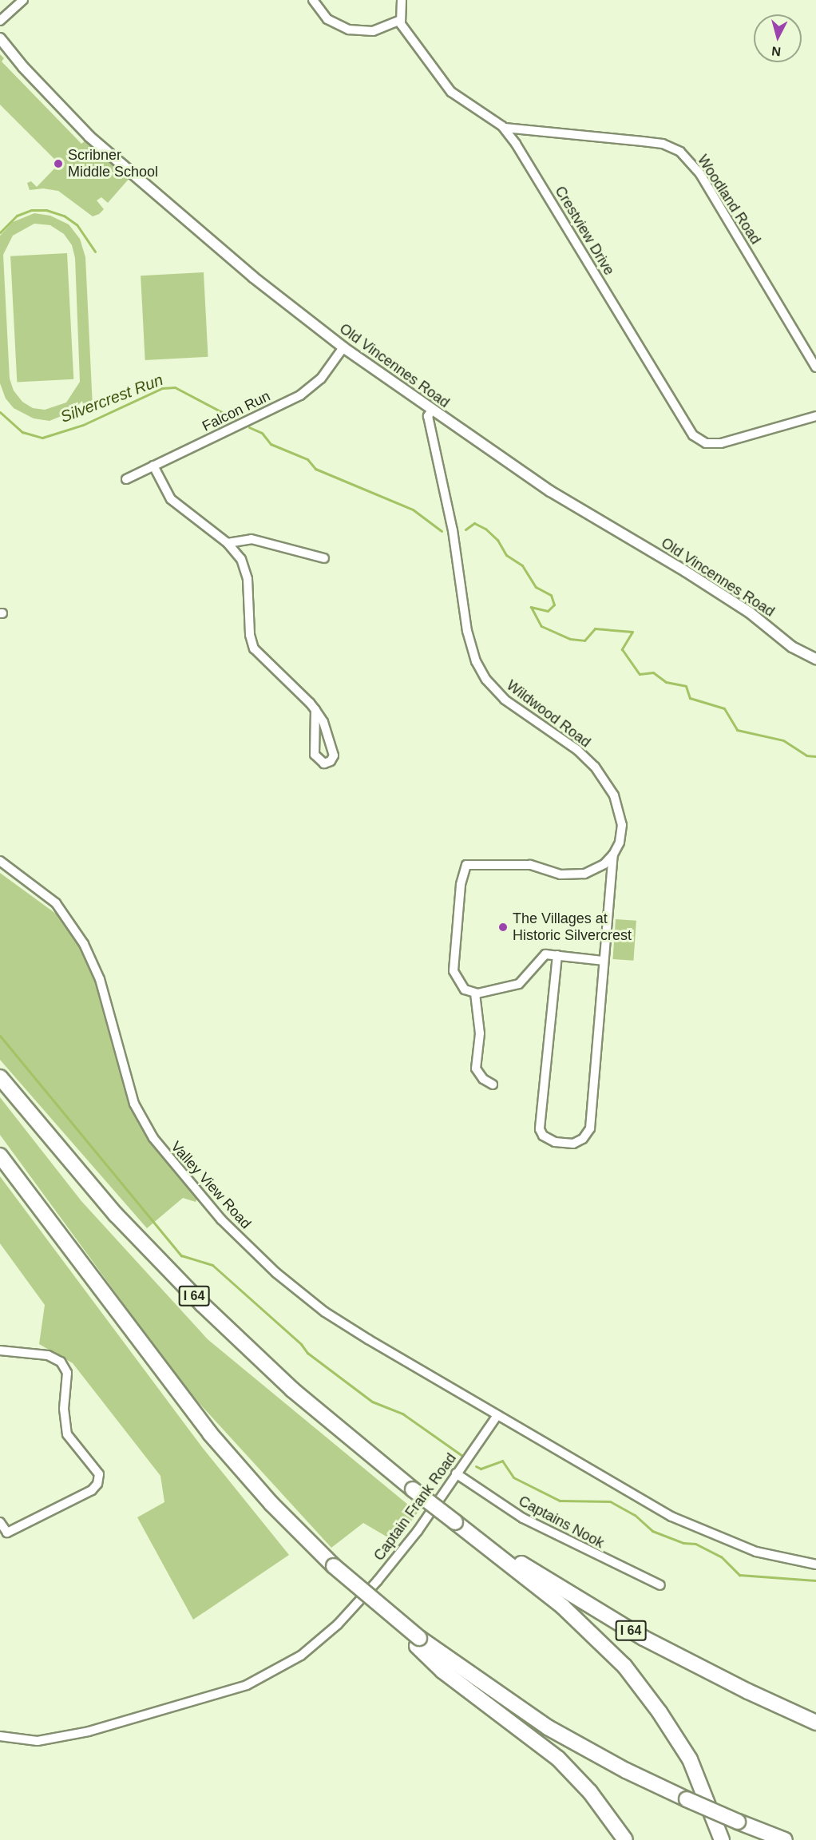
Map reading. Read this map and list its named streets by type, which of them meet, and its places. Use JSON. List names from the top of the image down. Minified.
{"streets":{"highway":["I 64"],"street":["Woodland Road","Crestview Drive","Old Vincennes Road","Falcon Run","Wildwood Road","Valley View Road","Captain Frank Road","Captains Nook"]},"crossings":[["Woodland Road","Crestview Drive"],["Old Vincennes Road","Falcon Run"],["Old Vincennes Road","Wildwood Road"],["Valley View Road","Captain Frank Road"],["Captain Frank Road","Captains Nook"]],"water":["Silvercrest Run"],"places":["Scribner Middle School","The Villages at Historic Silvercrest"],"north":"bottom"}
